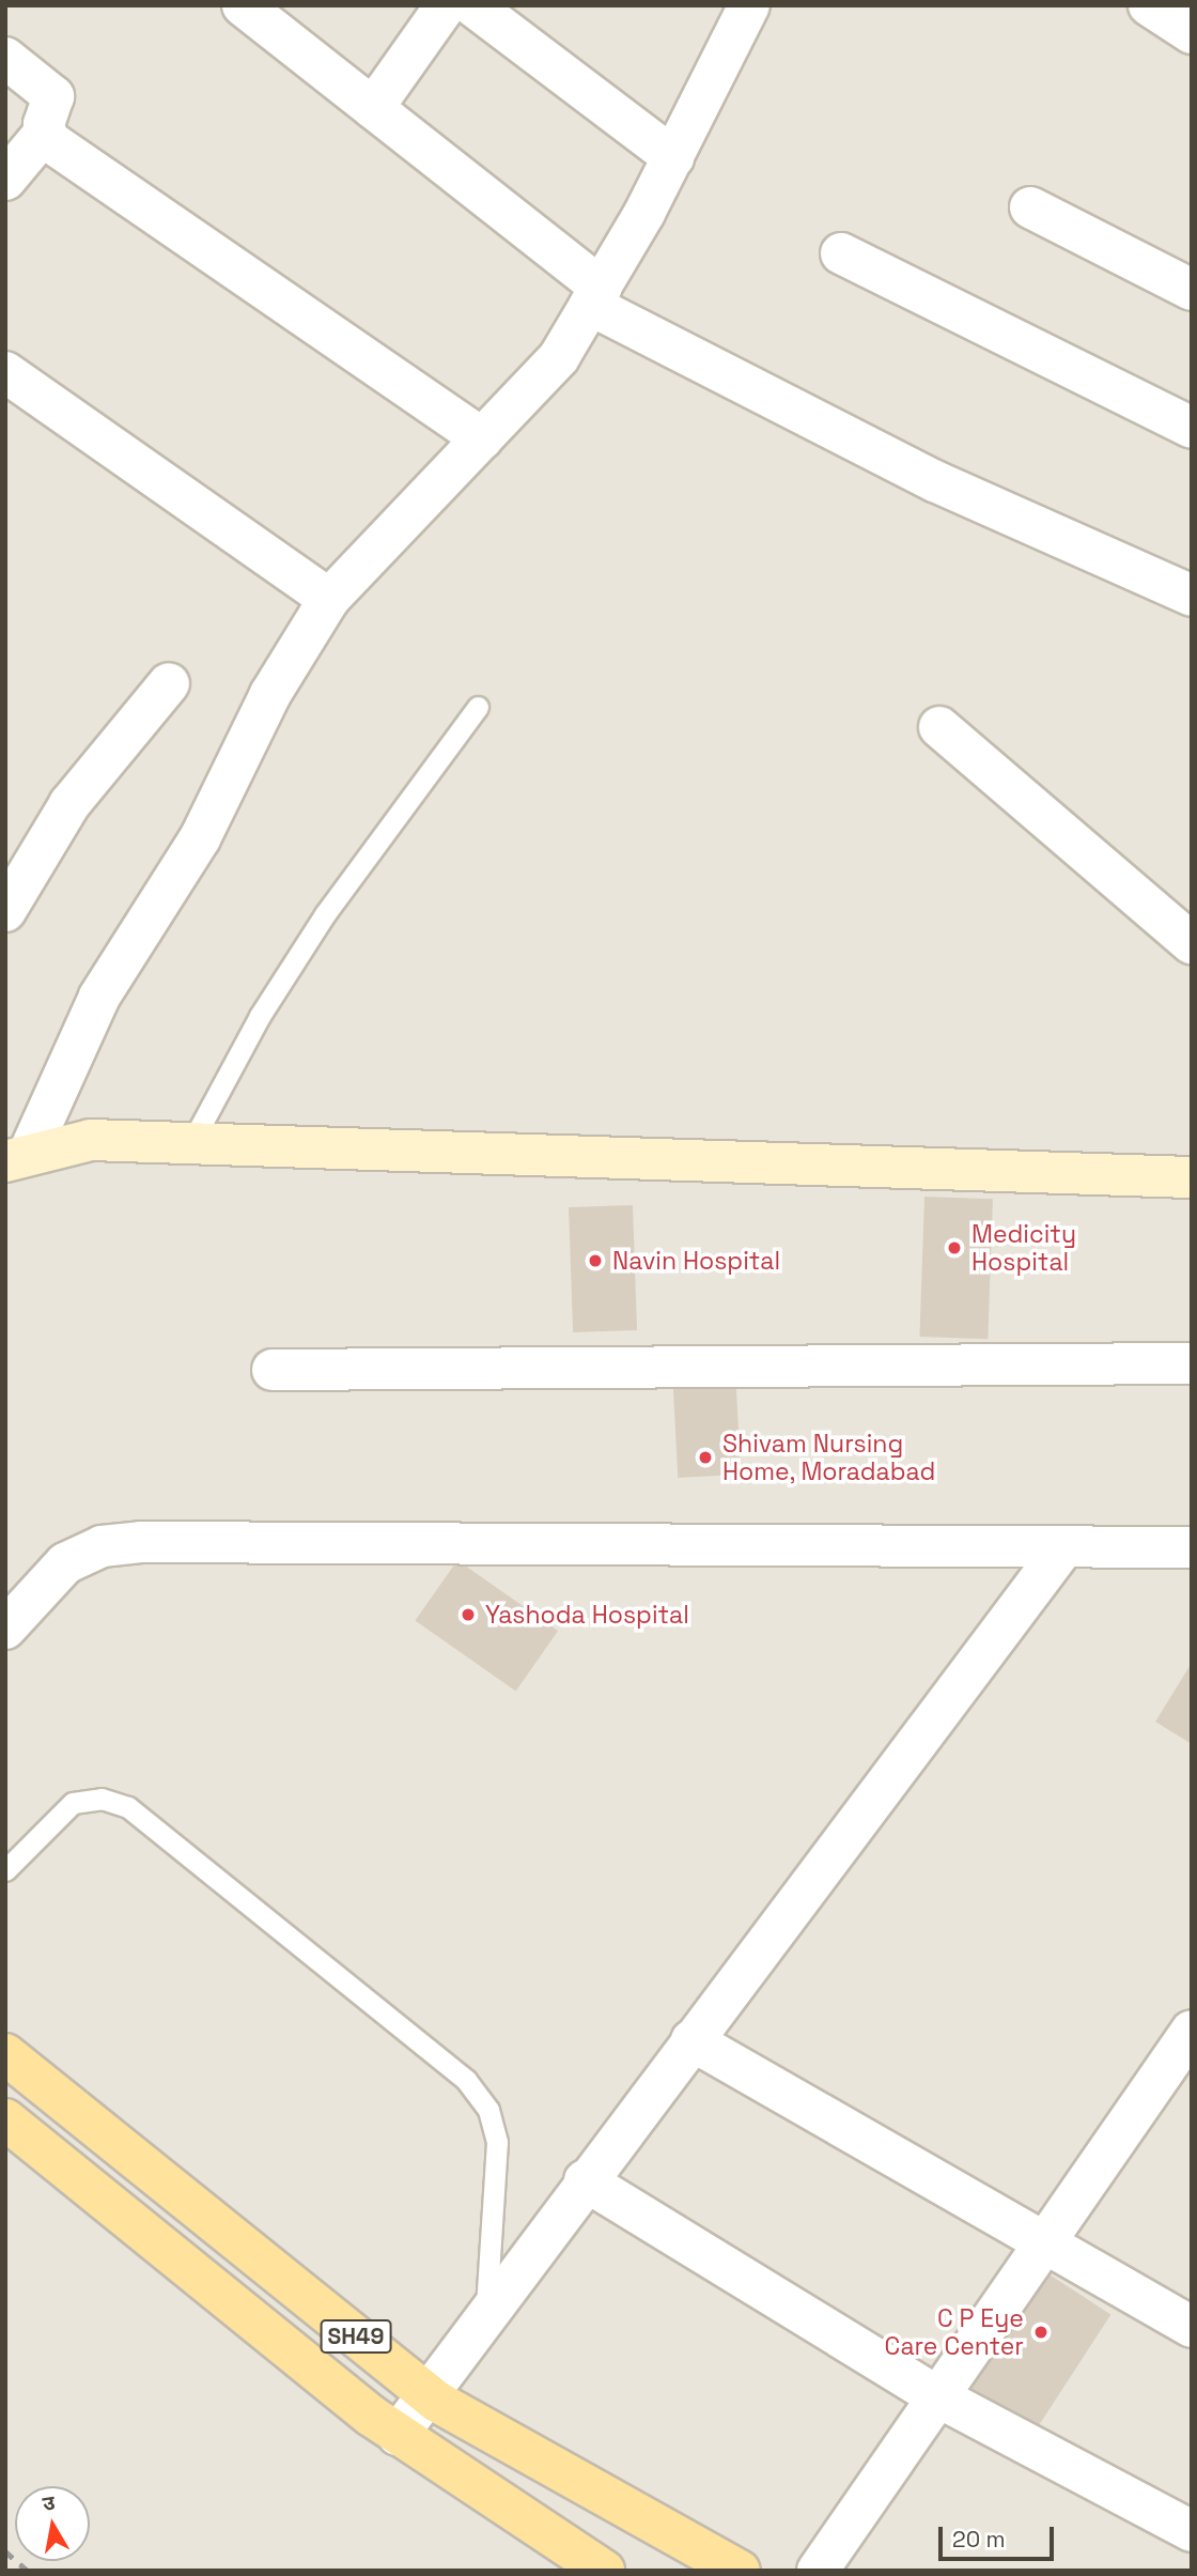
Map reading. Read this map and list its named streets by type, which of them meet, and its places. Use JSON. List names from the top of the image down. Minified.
{"streets":{"main road":["SH49"]},"places":["Medicity Hospital","Navin Hospital","Shivam Nursing Home, Moradabad","Yashoda Hospital","C P Eye Care Center"],"scale_bar":"20 m","north":"top"}
